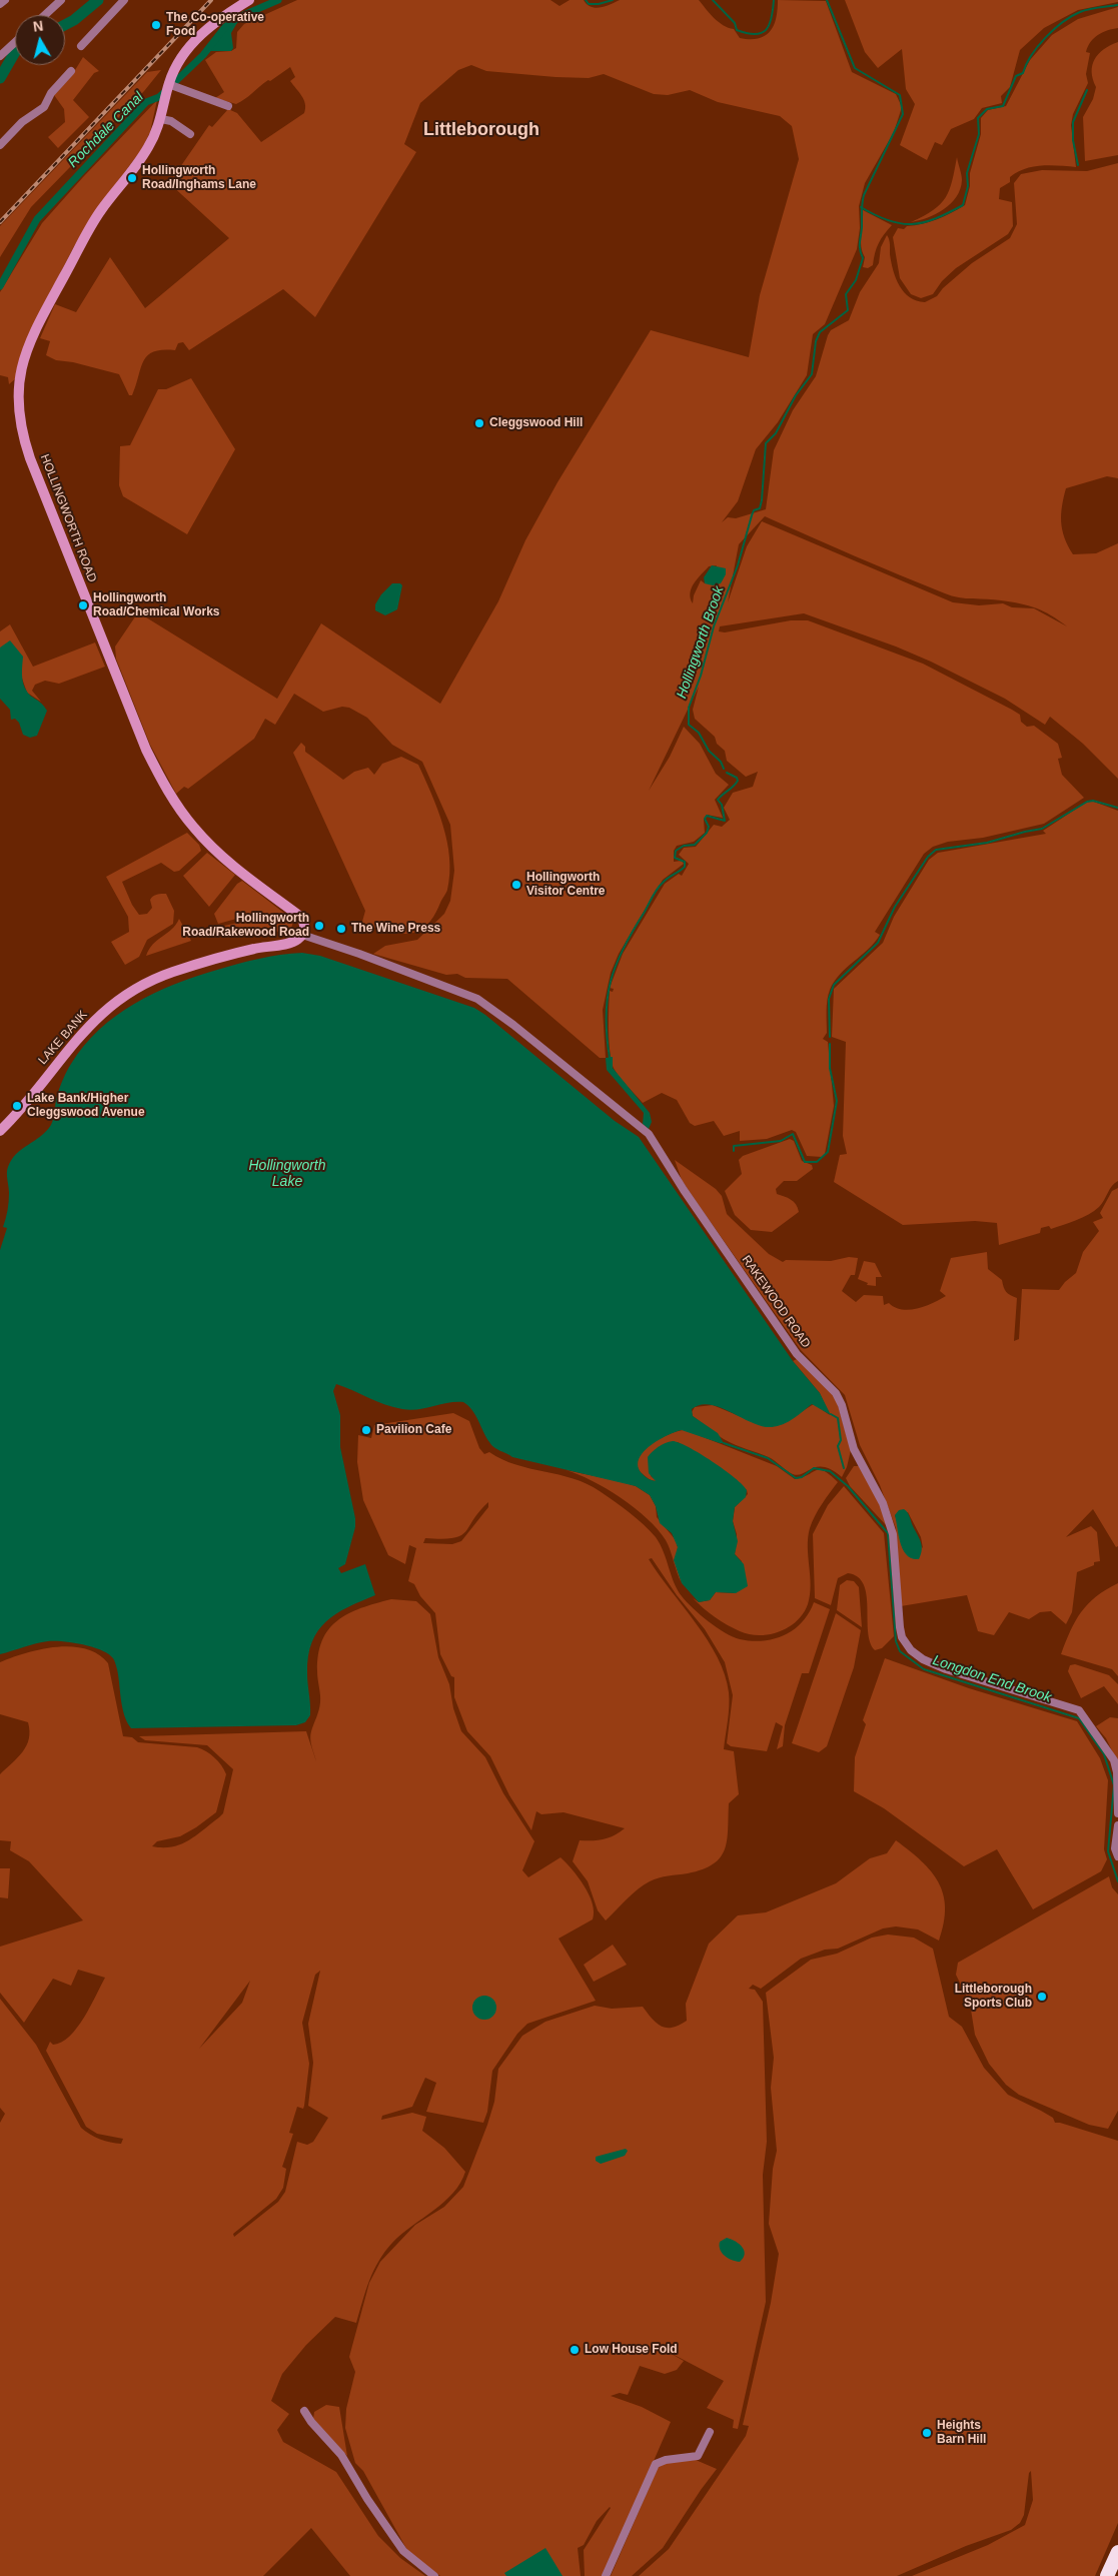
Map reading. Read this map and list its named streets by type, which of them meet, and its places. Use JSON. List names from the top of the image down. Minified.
{"streets":{"main road":["HOLLINGWORTH ROAD","LAKE BANK"],"street":["RAKEWOOD ROAD"]},"crossings":[["HOLLINGWORTH ROAD","LAKE BANK"],["HOLLINGWORTH ROAD","RAKEWOOD ROAD"],["LAKE BANK","RAKEWOOD ROAD"]],"districts":["Littleborough"],"water":["Rochdale Canal","Hollingworth Brook","Hollingworth Lake","Longdon End Brook"],"places":["The Co-operative Food","Hollingworth Road/Inghams Lane","Cleggswood Hill","Hollingworth Road/Chemical Works","Hollingworth Visitor Centre","Hollingworth Road/Rakewood Road","The Wine Press","Lake Bank/Higher Cleggswood Avenue","Pavilion Cafe","Littleborough Sports Club","Low House Fold","Heights Barn Hill"],"north":"top"}
